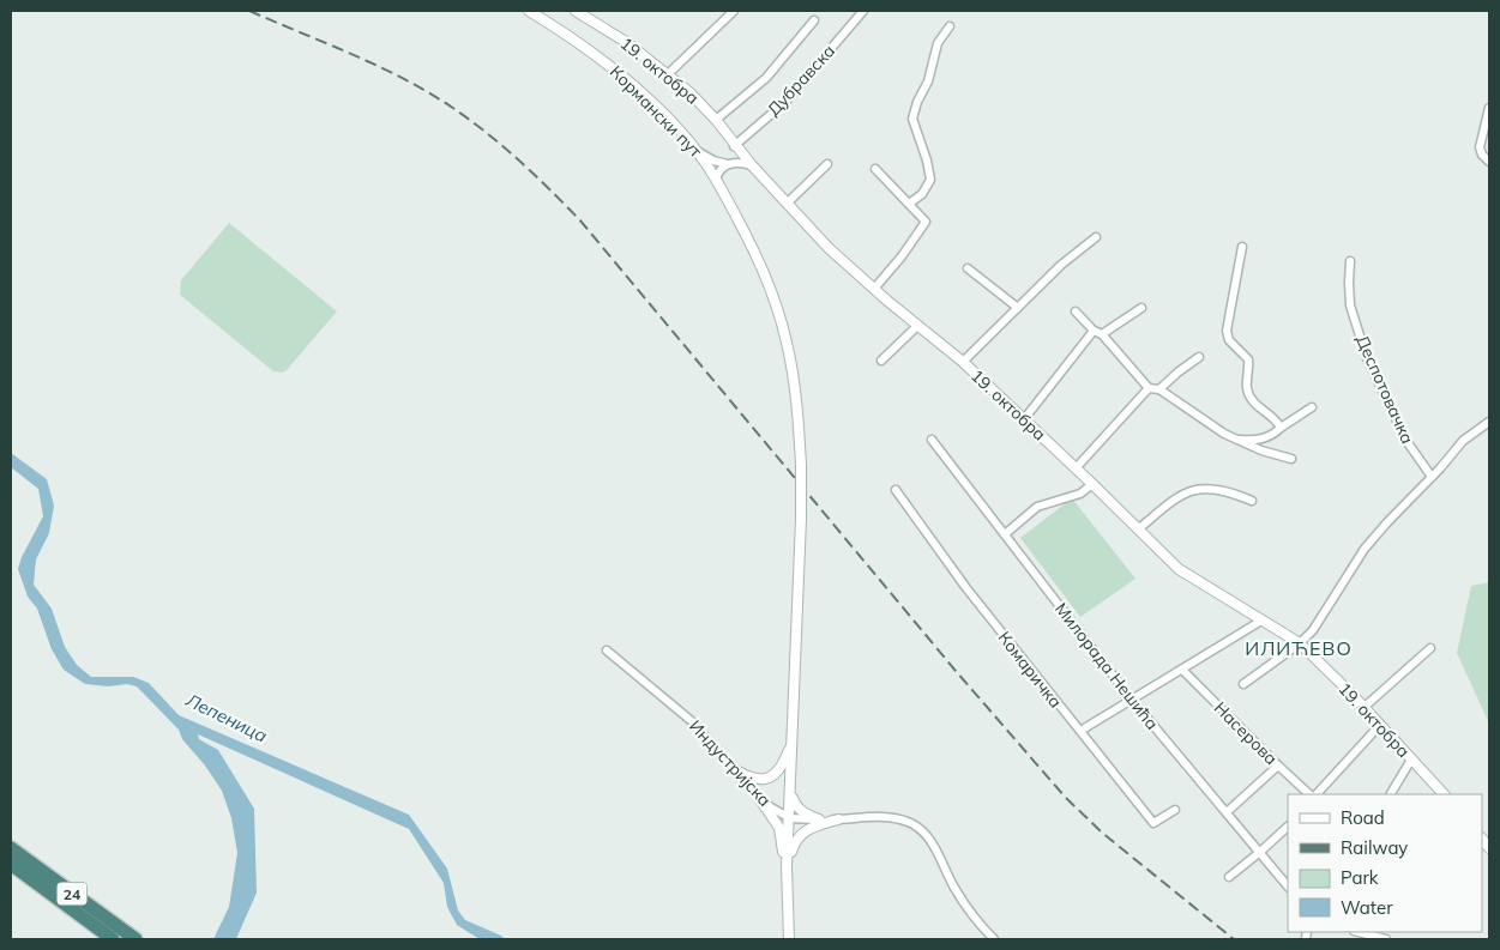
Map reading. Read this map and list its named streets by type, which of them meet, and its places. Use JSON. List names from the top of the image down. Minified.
{"streets":{"highway":["24"],"street":["19. октобра","Дубравска","Кормански пут","Деспотовачка","Милорада Нешића","Комаричка","Насерова","Индустријска"]},"crossings":[["19. октобра","Дубравска"],["Кормански пут","Индустријска"]],"districts":["ИЛИЋЕВО"],"water":["Лепеница"],"legend":["Road","Railway","Park","Water"]}
